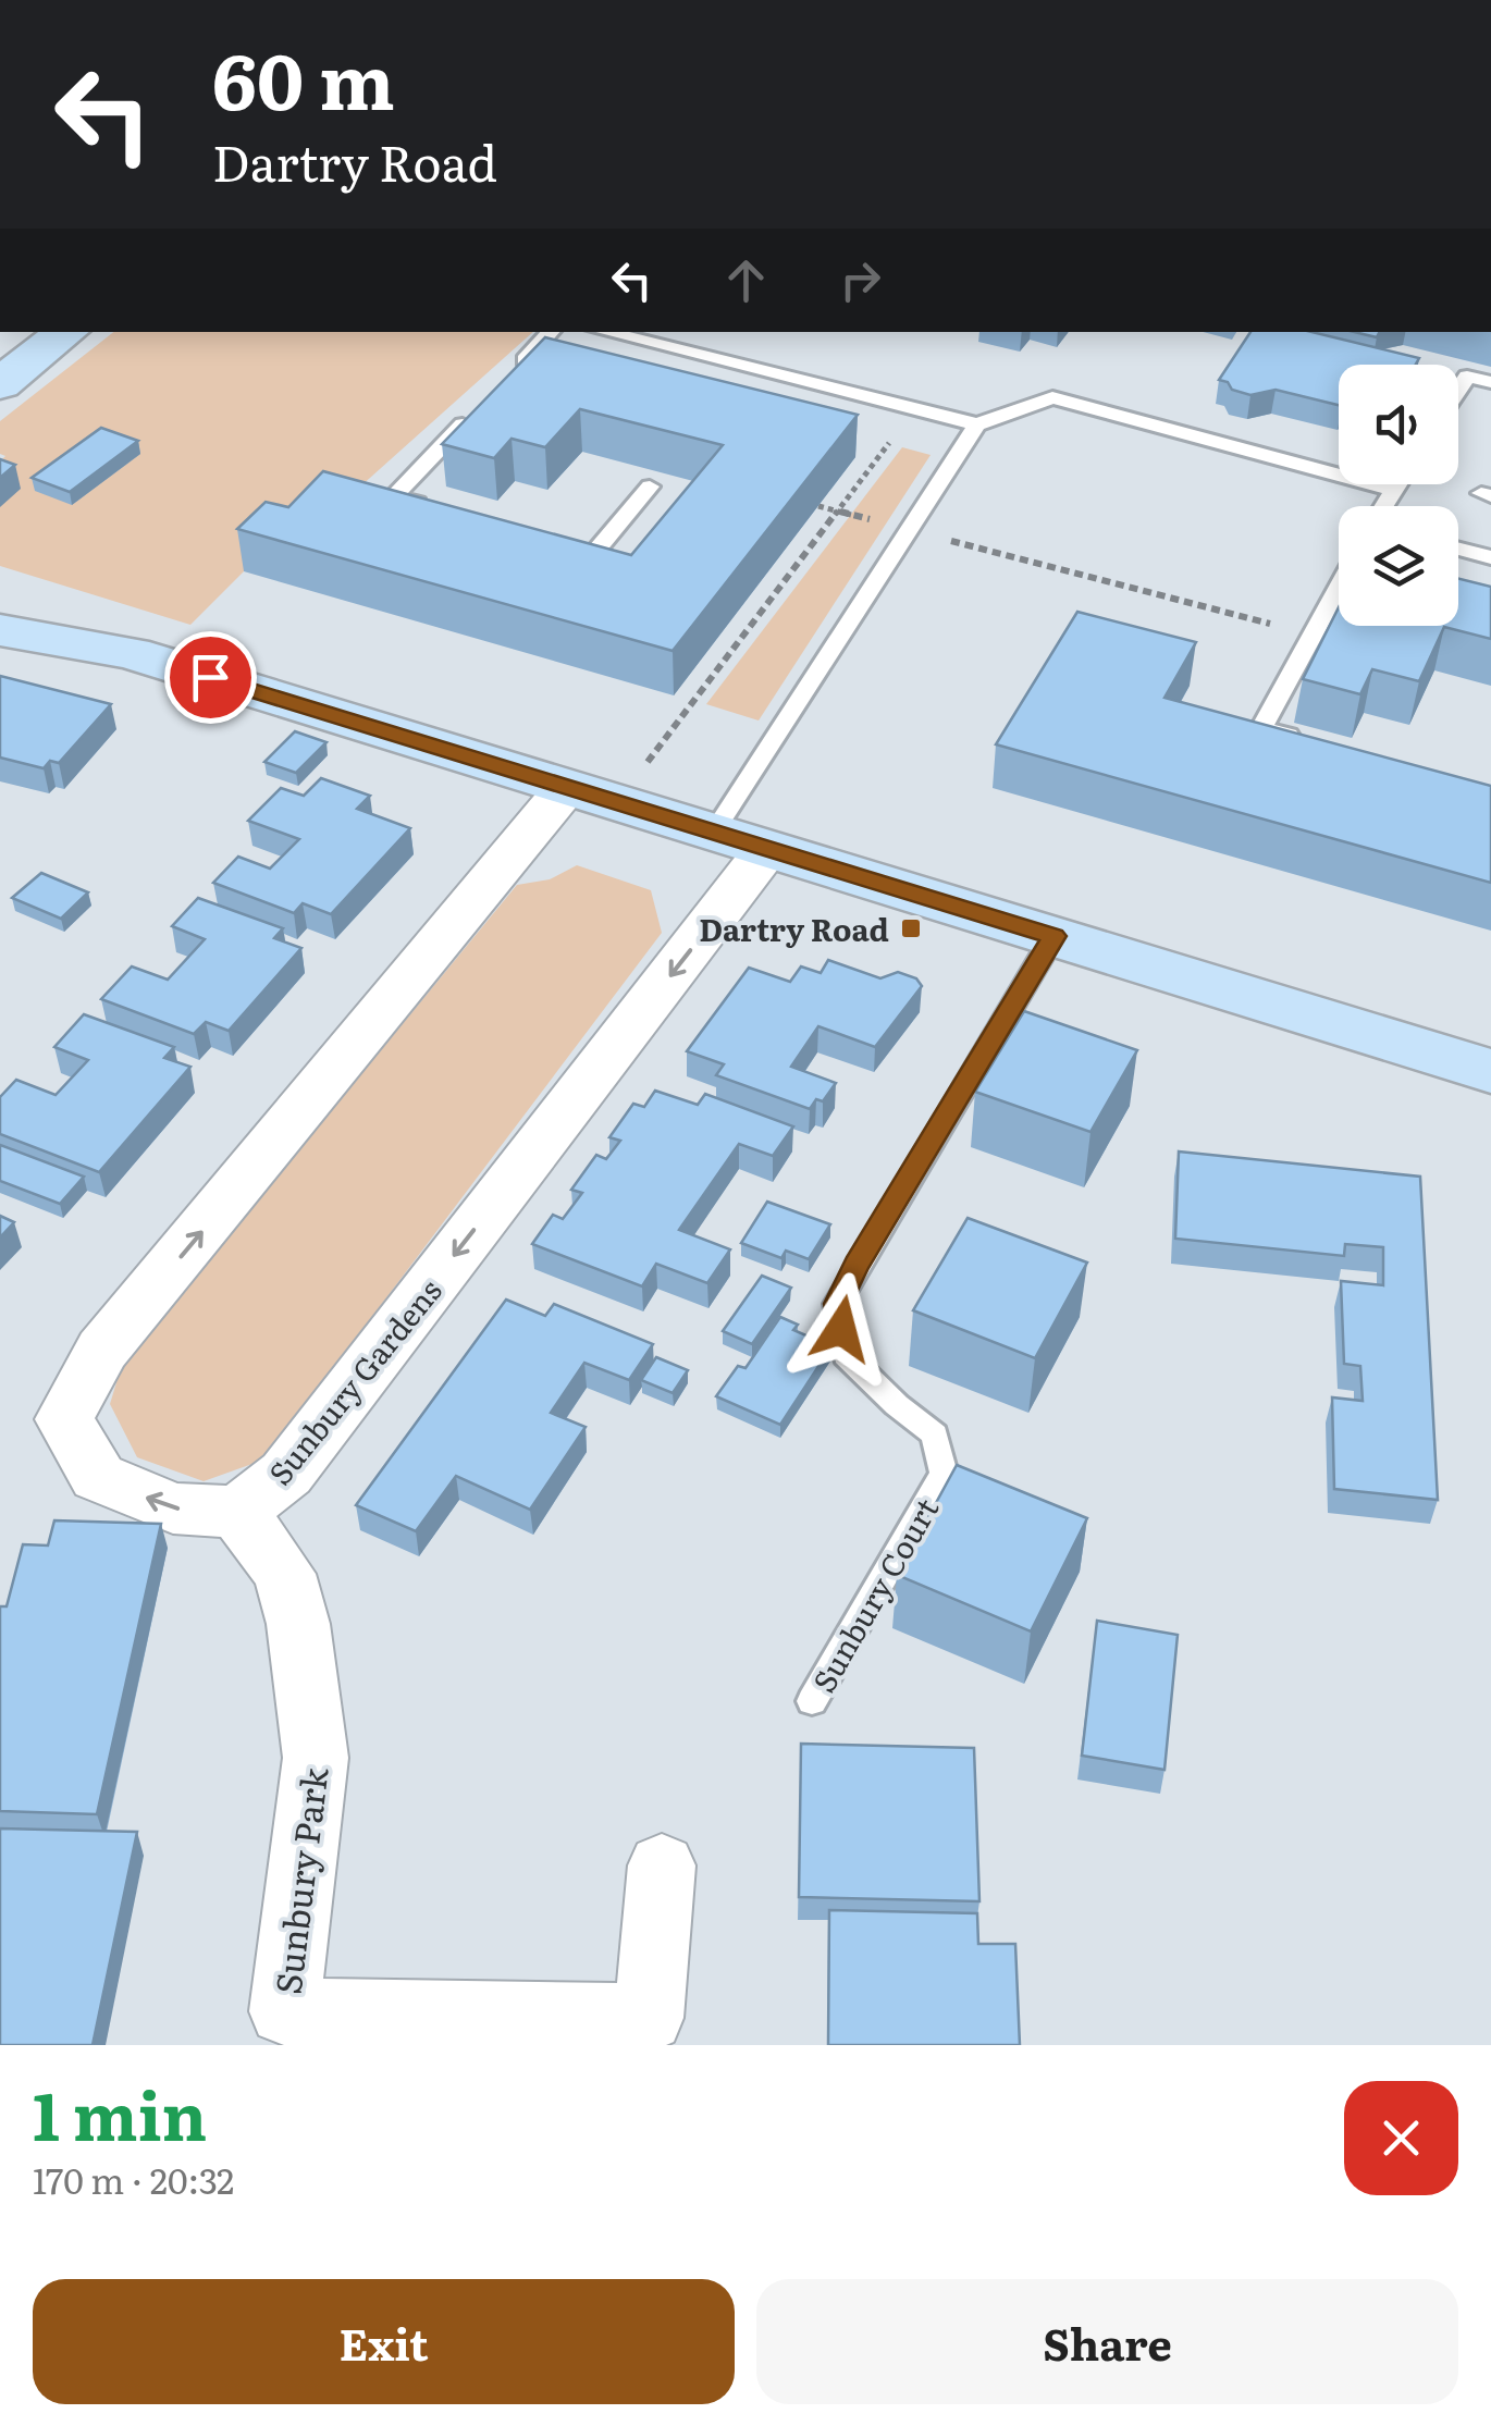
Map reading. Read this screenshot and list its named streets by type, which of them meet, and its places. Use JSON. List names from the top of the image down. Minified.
{"streets":{"street":["Sunbury Gardens","Sunbury Park"],"lane":["Sunbury Court"]},"crossings":[["Sunbury Gardens","Sunbury Park"]],"one_way":["Sunbury Gardens"],"places":{"transit":["Dartry Road"]},"page":{"turn":["60 m","Dartry Road"],"heading":["1 min","170 m · 20:32"],"buttons":["Exit","Share"]}}
